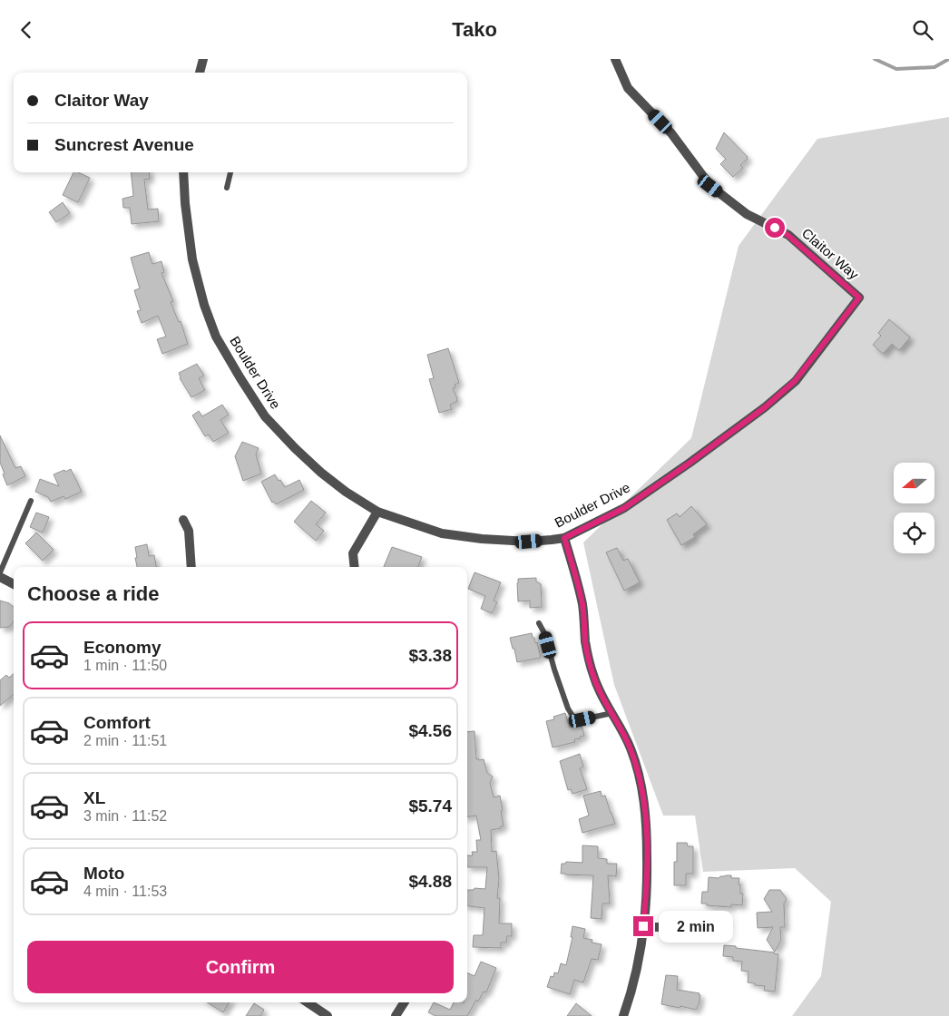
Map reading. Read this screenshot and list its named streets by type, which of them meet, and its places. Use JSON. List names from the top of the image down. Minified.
{"streets":{"street":["Claitor Way","Boulder Drive"]},"crossings":[["Claitor Way","Boulder Drive"]],"north":"left","page":{"header":"Tako","banner":["Claitor Way","Suncrest Avenue"],"heading":"Choose a ride","list":[{"name":"Economy","note":"1 min · 11:50","value":"$3.38"},{"name":"Comfort","note":"2 min · 11:51","value":"$4.56"},{"name":"XL","note":"3 min · 11:52","value":"$5.74"},{"name":"Moto","note":"4 min · 11:53","value":"$4.88"}],"bubble":"2 min","buttons":"Confirm"}}
